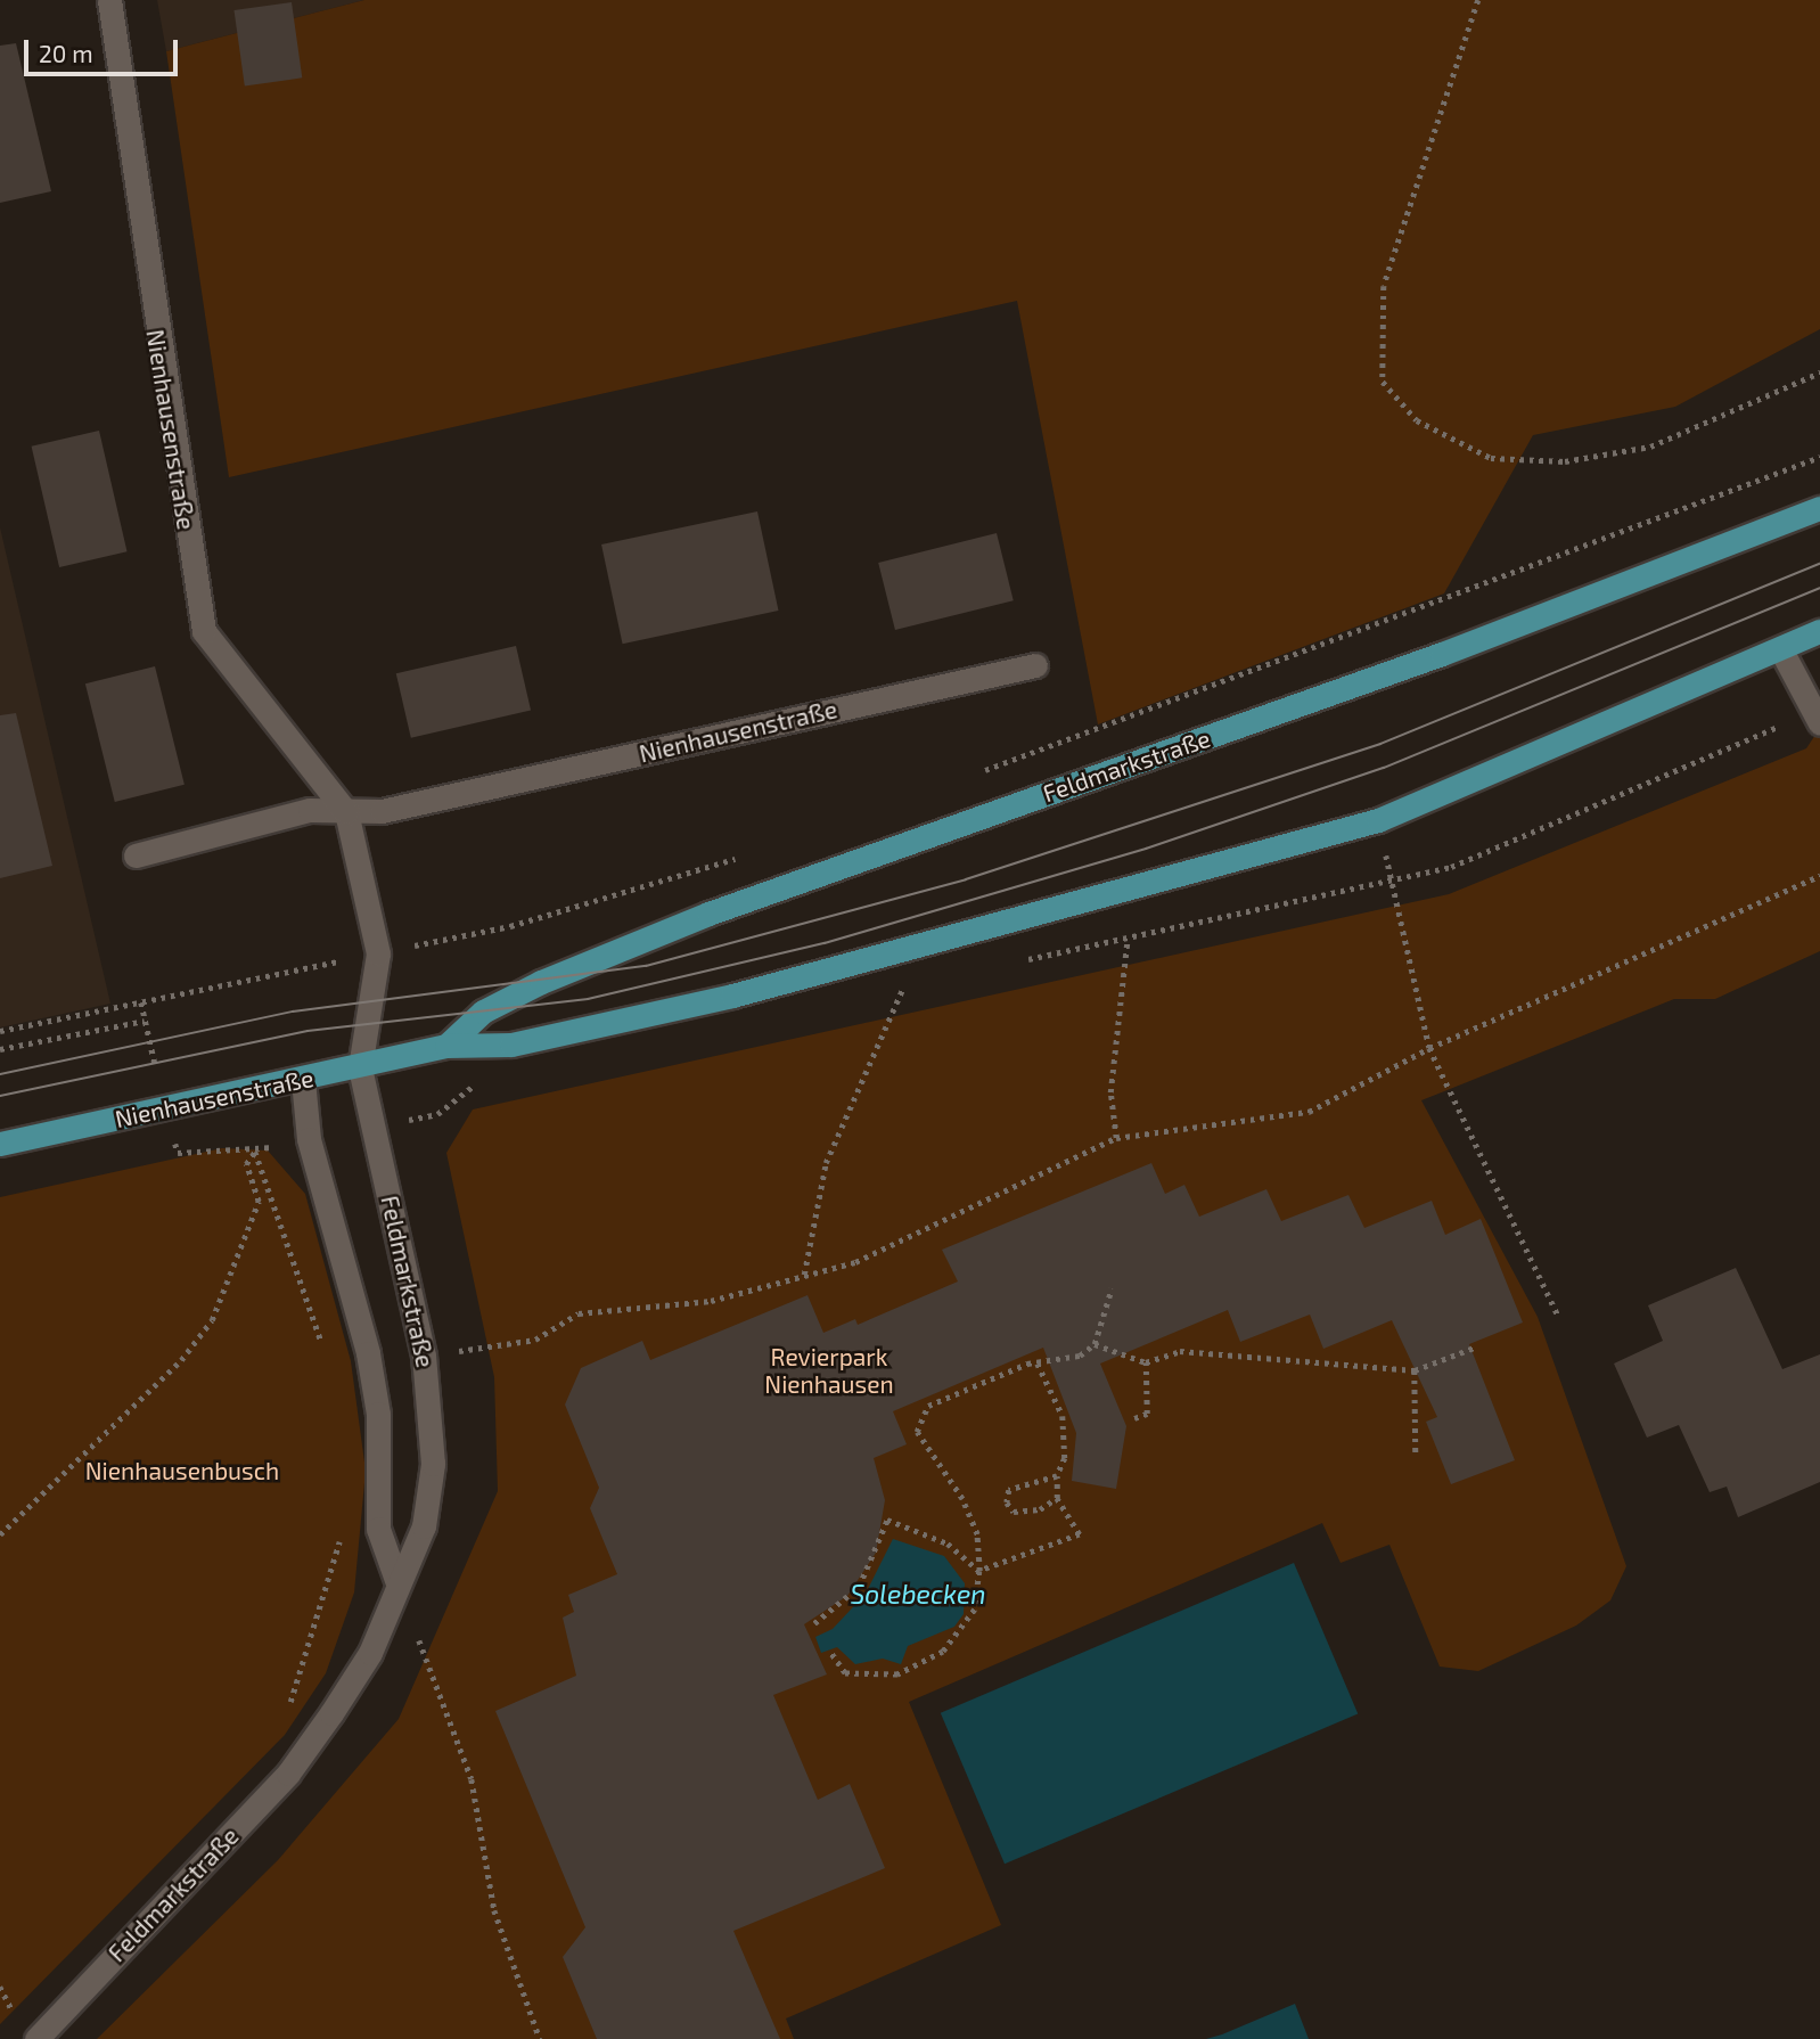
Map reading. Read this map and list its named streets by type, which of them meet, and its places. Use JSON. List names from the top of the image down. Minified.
{"streets":{"main road":["Nienhausenstraße","Feldmarkstraße"]},"crossings":[["Nienhausenstraße","Feldmarkstraße"]],"water":["Solebecken"],"parks":["Revierpark Nienhausen","Nienhausenbusch"],"scale_bar":"20 m"}
